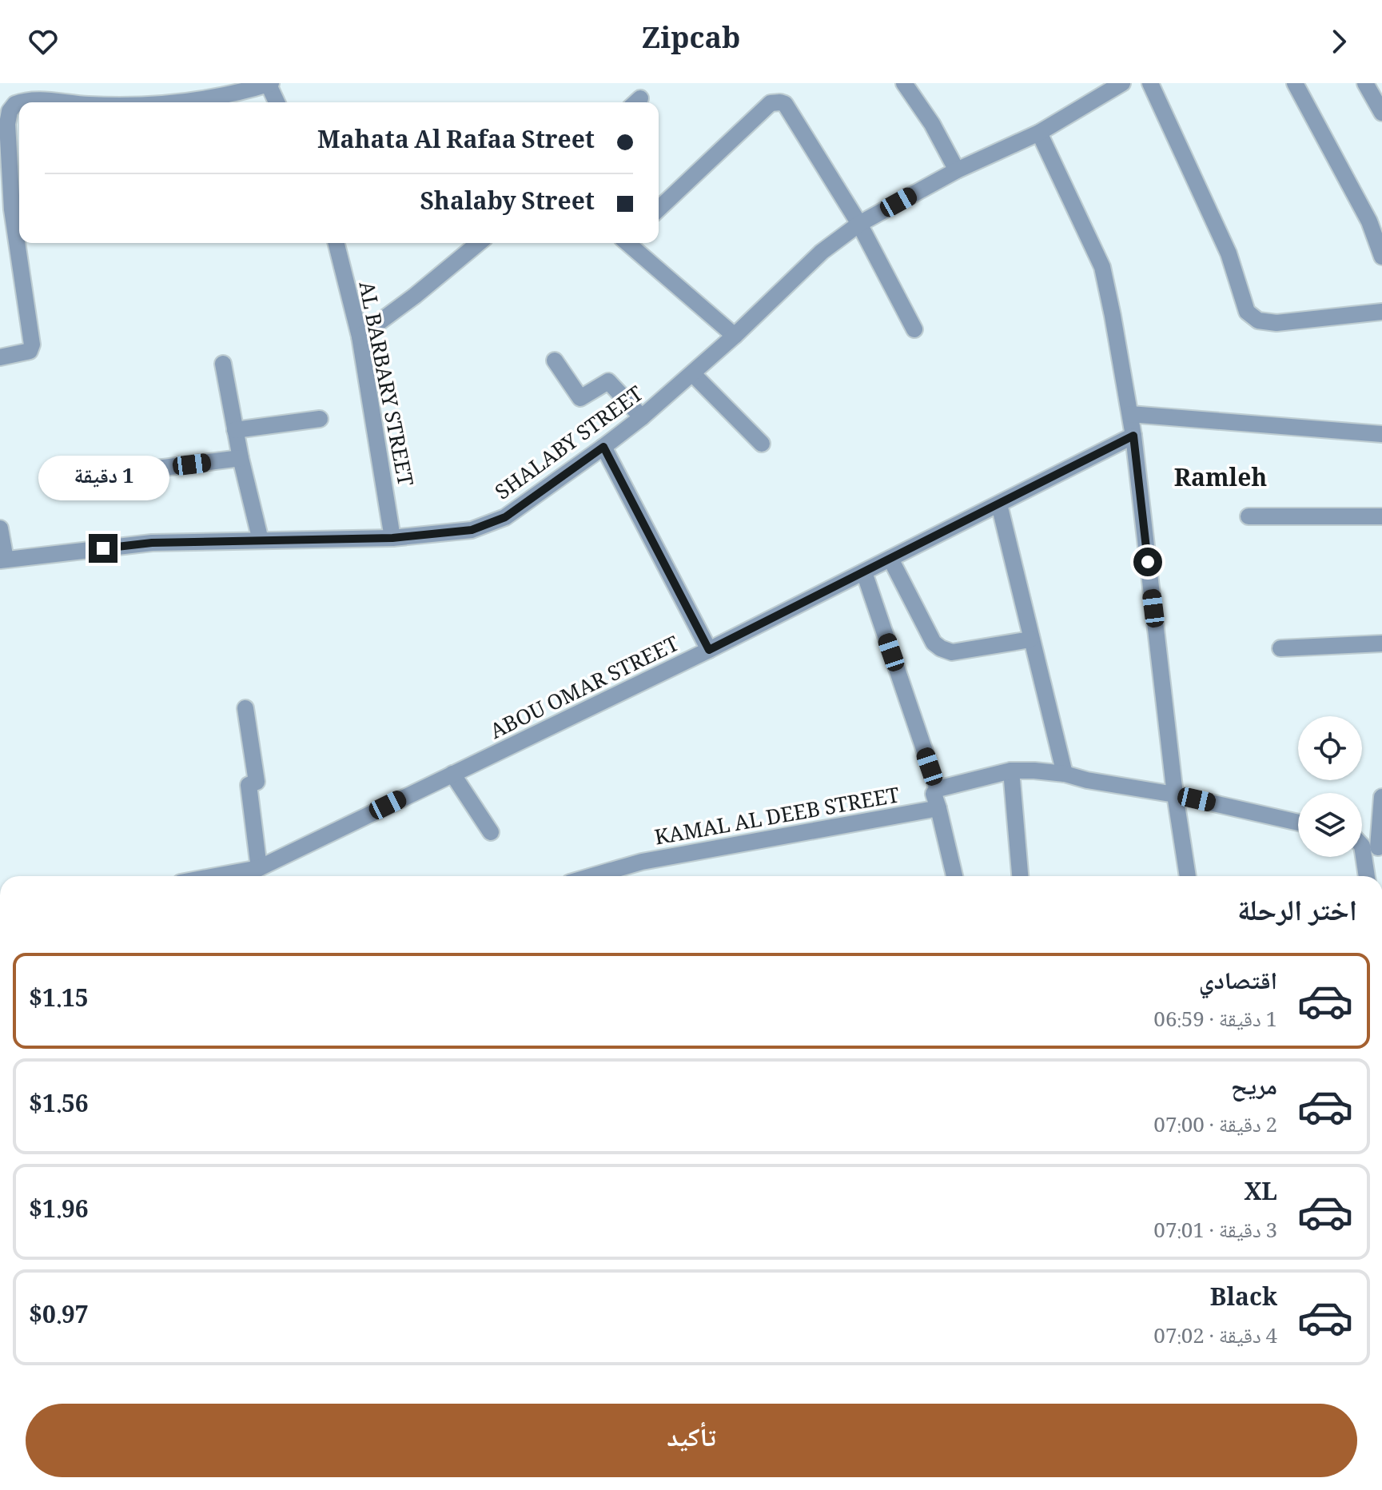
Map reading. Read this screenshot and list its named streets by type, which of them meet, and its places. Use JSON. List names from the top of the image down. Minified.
{"streets":{"street":["AL BARBARY STREET","SHALABY STREET","ABOU OMAR STREET","KAMAL AL DEEB STREET"]},"crossings":[["AL BARBARY STREET","SHALABY STREET"]],"districts":["Ramleh"],"page":{"header":"Zipcab","banner":["Mahata Al Rafaa Street","Shalaby Street"],"bubble":"1 دقيقة","heading":"اختر الرحلة","list":[{"name":"اقتصادي","note":"1 دقيقة · 06:59","value":"$1.15"},{"name":"مريح","note":"2 دقيقة · 07:00","value":"$1.56"},{"name":"XL","note":"3 دقيقة · 07:01","value":"$1.96"},{"name":"Black","note":"4 دقيقة · 07:02","value":"$0.97"}],"buttons":"تأكيد"}}
